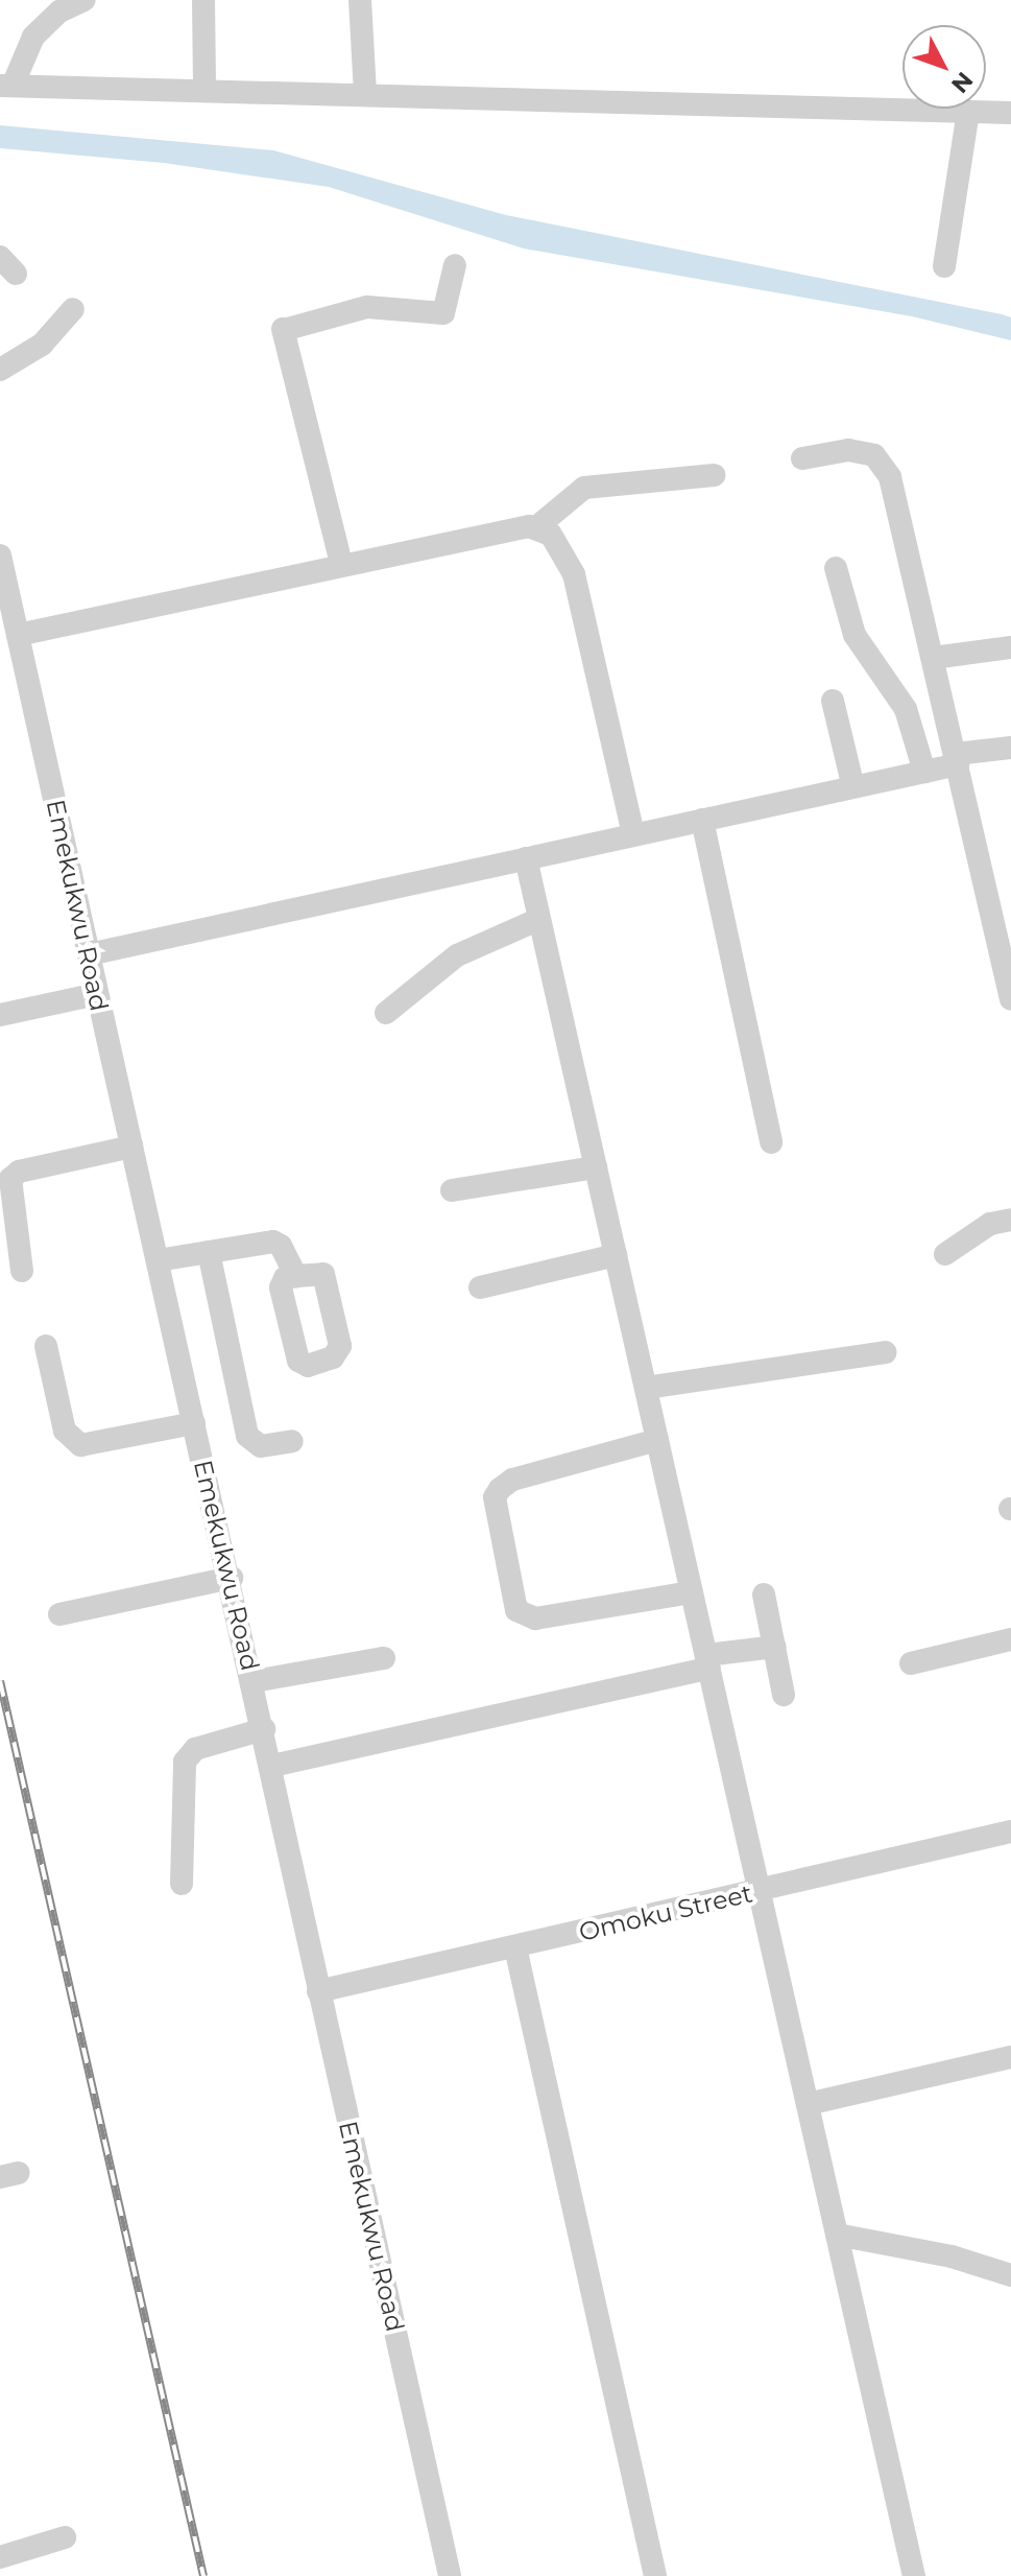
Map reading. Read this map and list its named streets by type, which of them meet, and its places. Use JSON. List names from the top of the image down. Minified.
{"streets":{"street":["Emekukwu Road","Omoku Street"]},"crossings":[["Emekukwu Road","Omoku Street"]],"north":"bottom right"}
